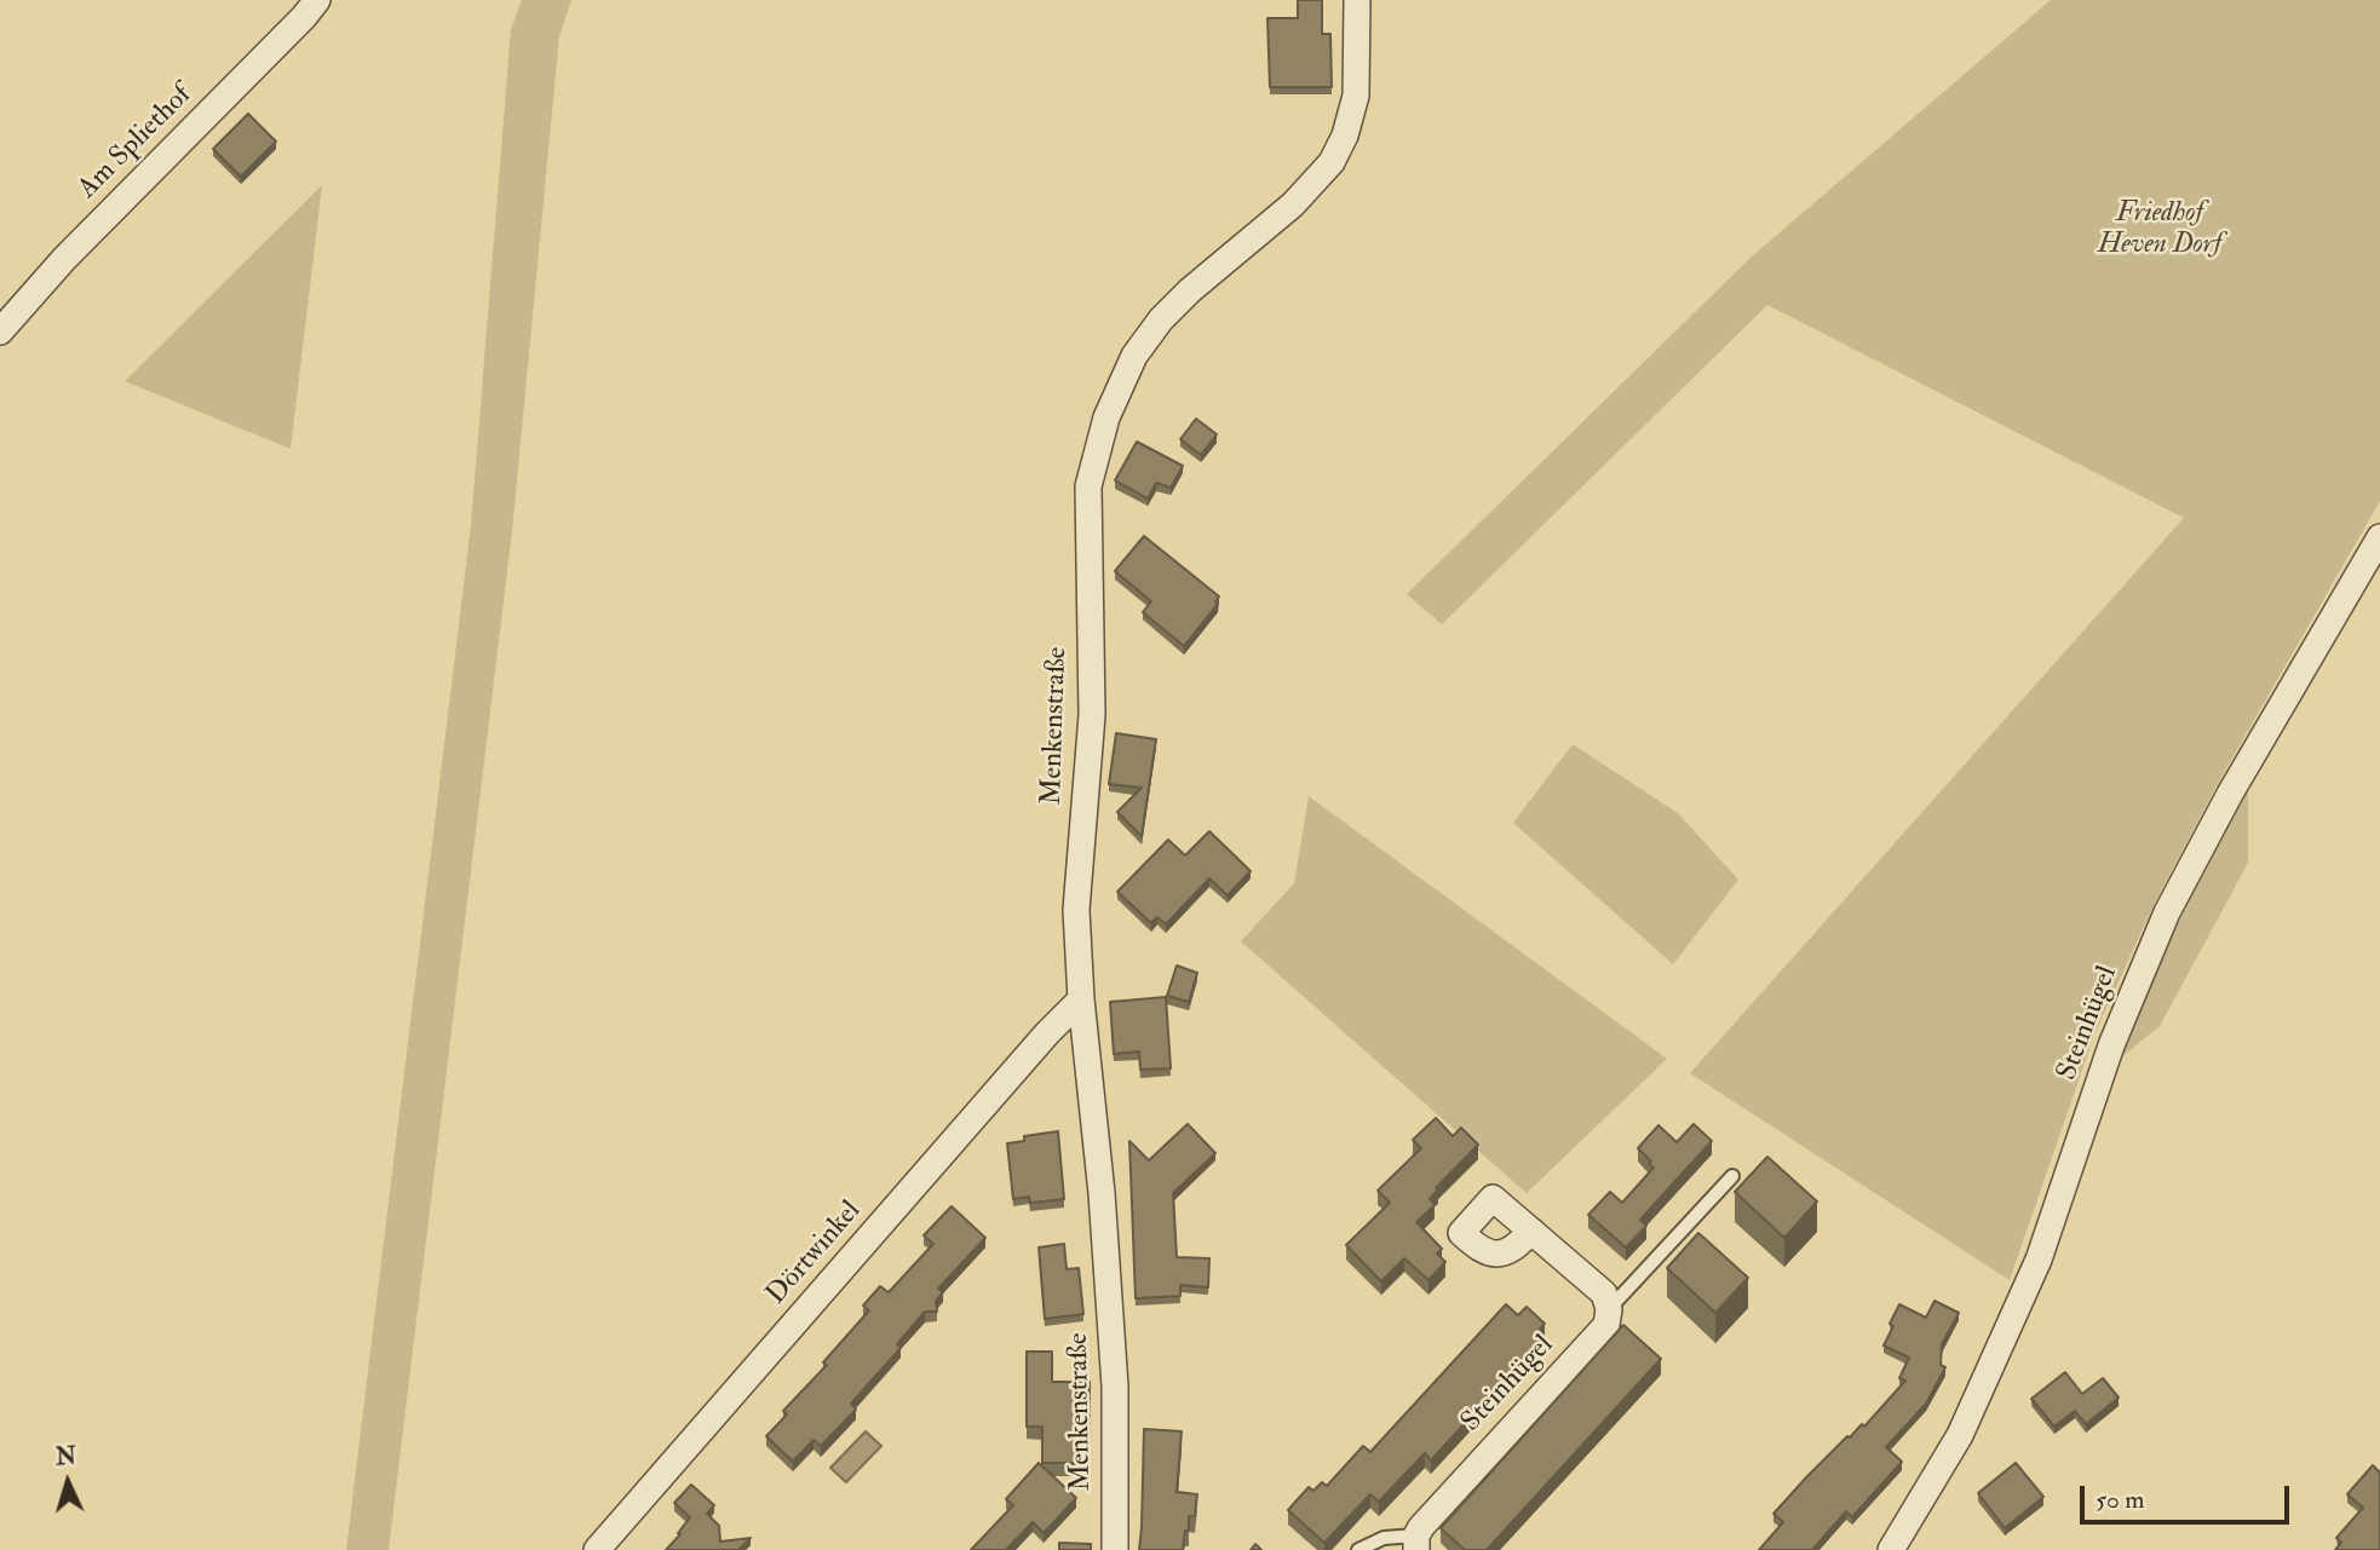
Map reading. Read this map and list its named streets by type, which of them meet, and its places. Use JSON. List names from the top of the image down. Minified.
{"streets":{"street":["Am Spliethof","Menkenstraße","Steinhügel","Dörtwinkel"]},"crossings":[["Menkenstraße","Dörtwinkel"]],"parks":["Friedhof Heven Dorf"],"scale_bar":"50 m","north":"top"}
